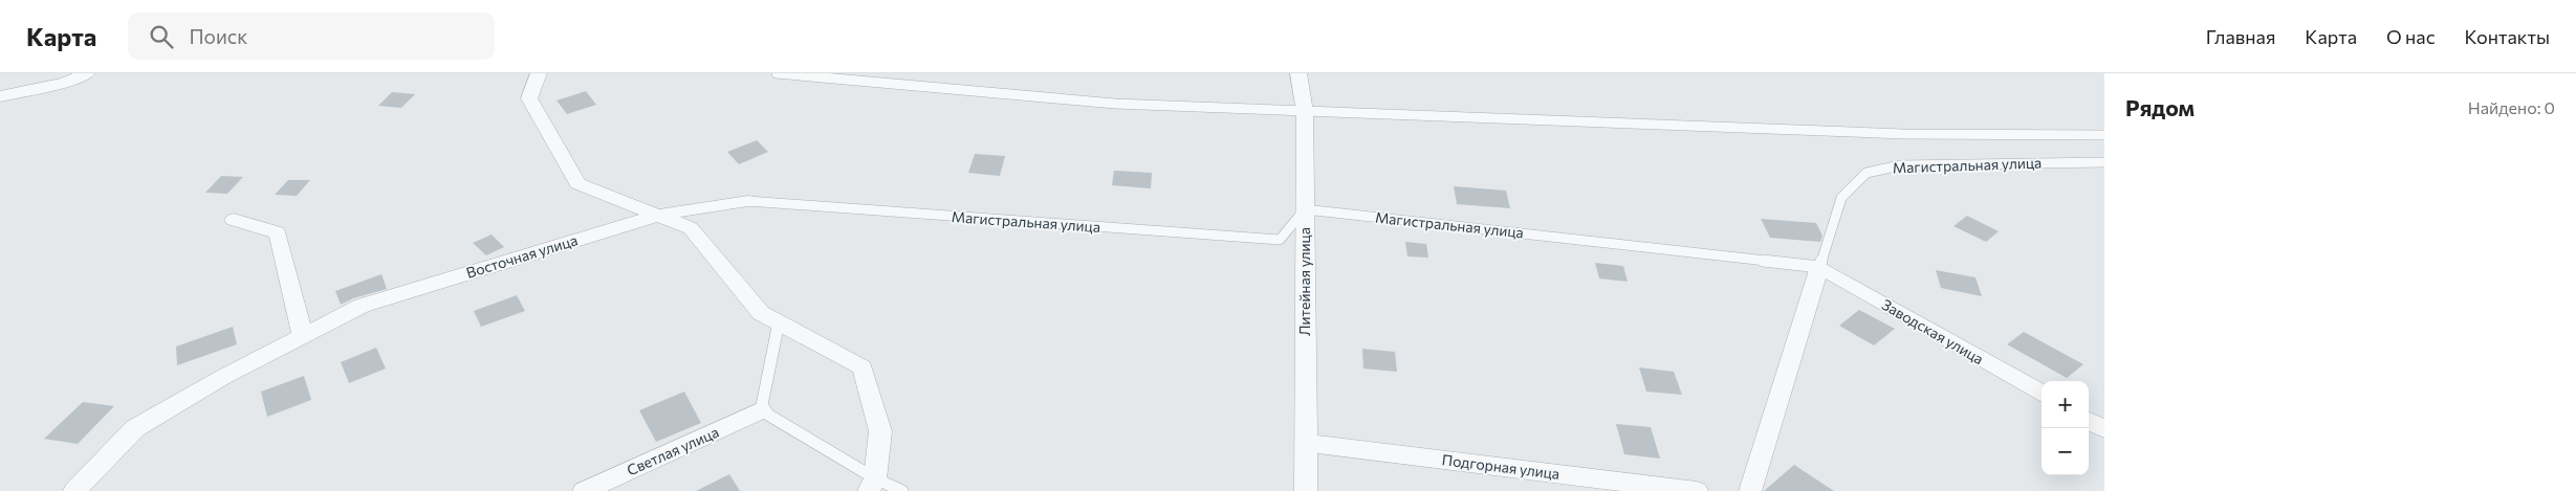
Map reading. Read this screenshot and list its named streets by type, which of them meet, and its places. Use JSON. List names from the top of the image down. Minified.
{"streets":{"street":["Восточная улица","Литейная улица","Заводская улица","Светлая улица","Подгорная улица"],"lane":["Магистральная улица"]},"crossings":[["Магистральная улица","Восточная улица"],["Магистральная улица","Литейная улица"],["Магистральная улица","Заводская улица"],["Литейная улица","Подгорная улица"]],"page":{"header":"Карта","search":"Поиск","nav":["Главная","Карта","О нас","Контакты"],"heading":["Рядом","Найдено: 0"],"map_buttons":["+","−"]}}
